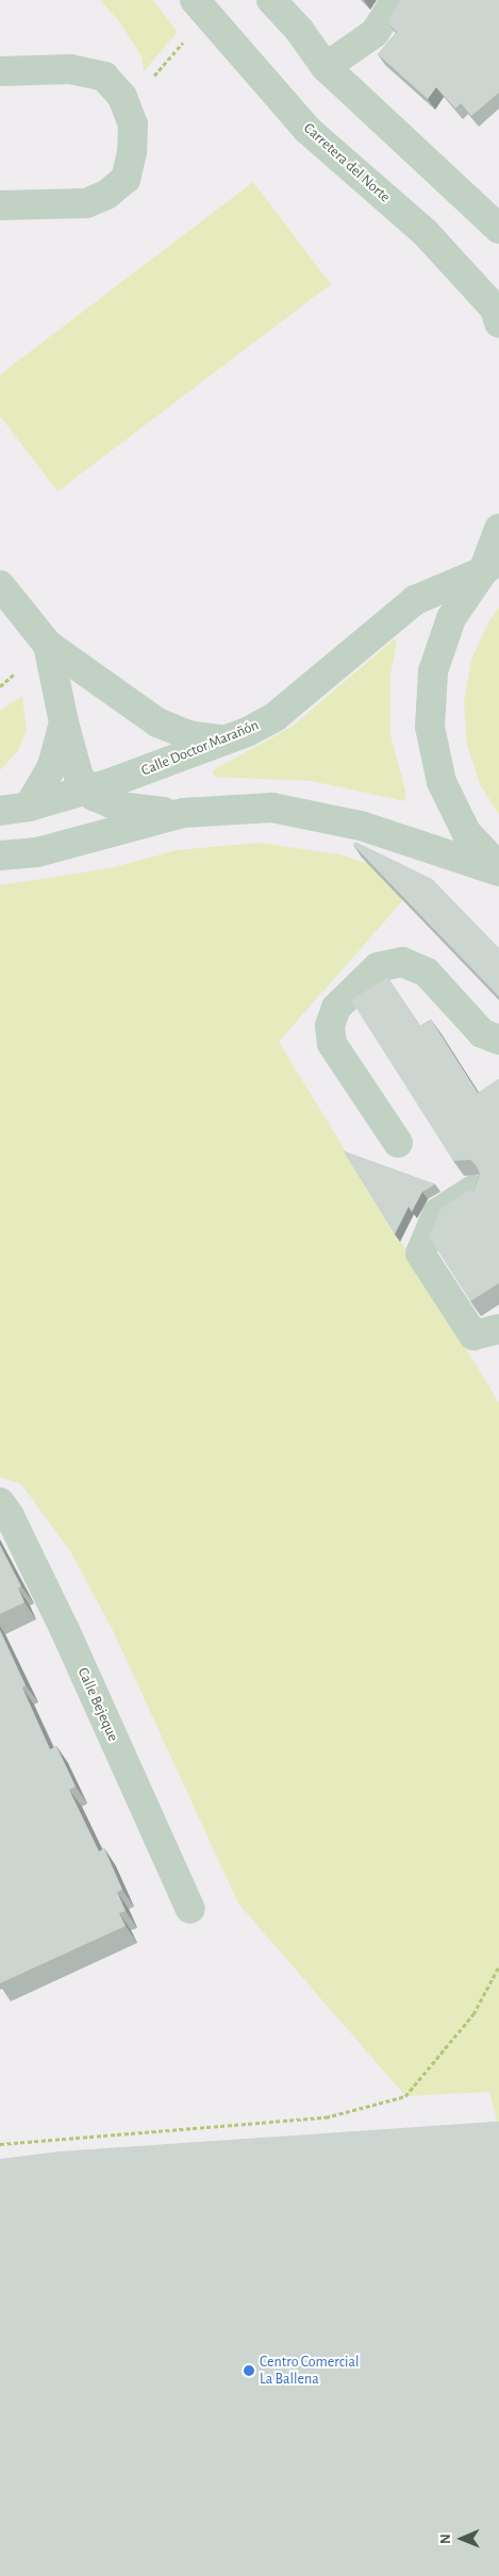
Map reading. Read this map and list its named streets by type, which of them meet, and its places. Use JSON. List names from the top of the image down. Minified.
{"streets":{"street":["Carretera del Norte","Calle Doctor Marañón","Calle Bejeque"]},"places":["Centro Comercial La Ballena"],"north":"left"}
